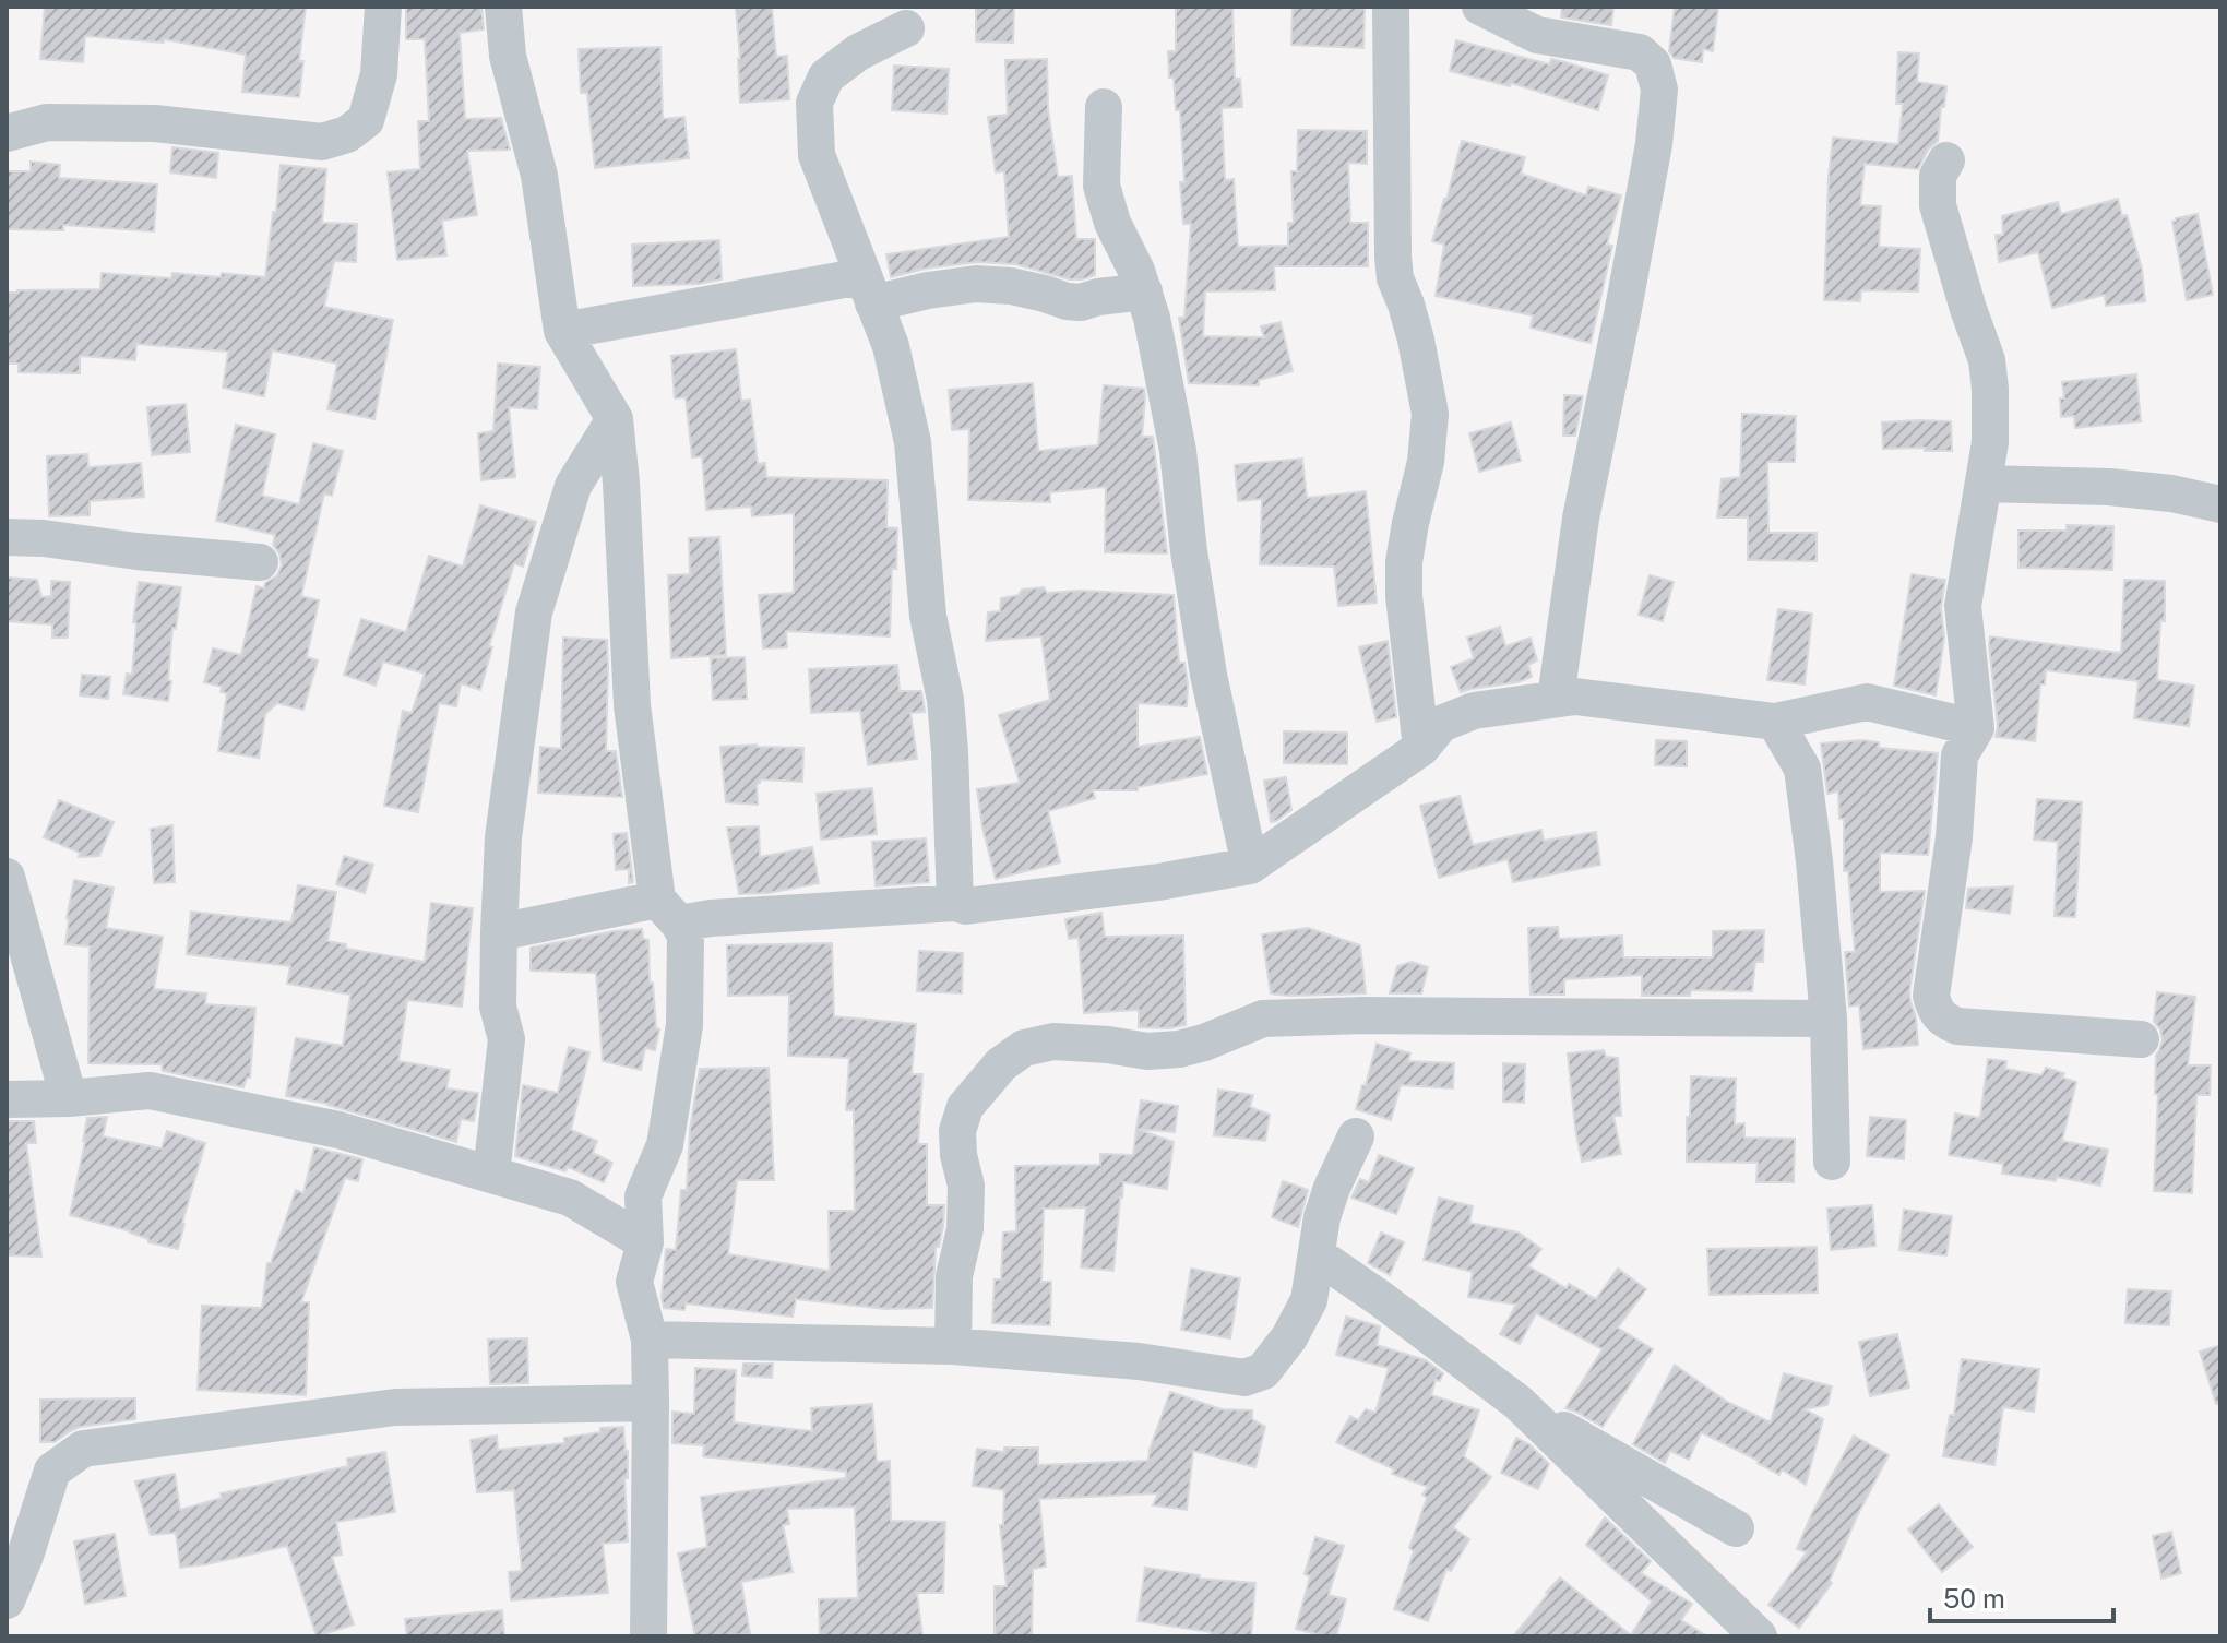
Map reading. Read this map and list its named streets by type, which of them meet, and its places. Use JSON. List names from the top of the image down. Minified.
{"scale_bar":"50 m"}
